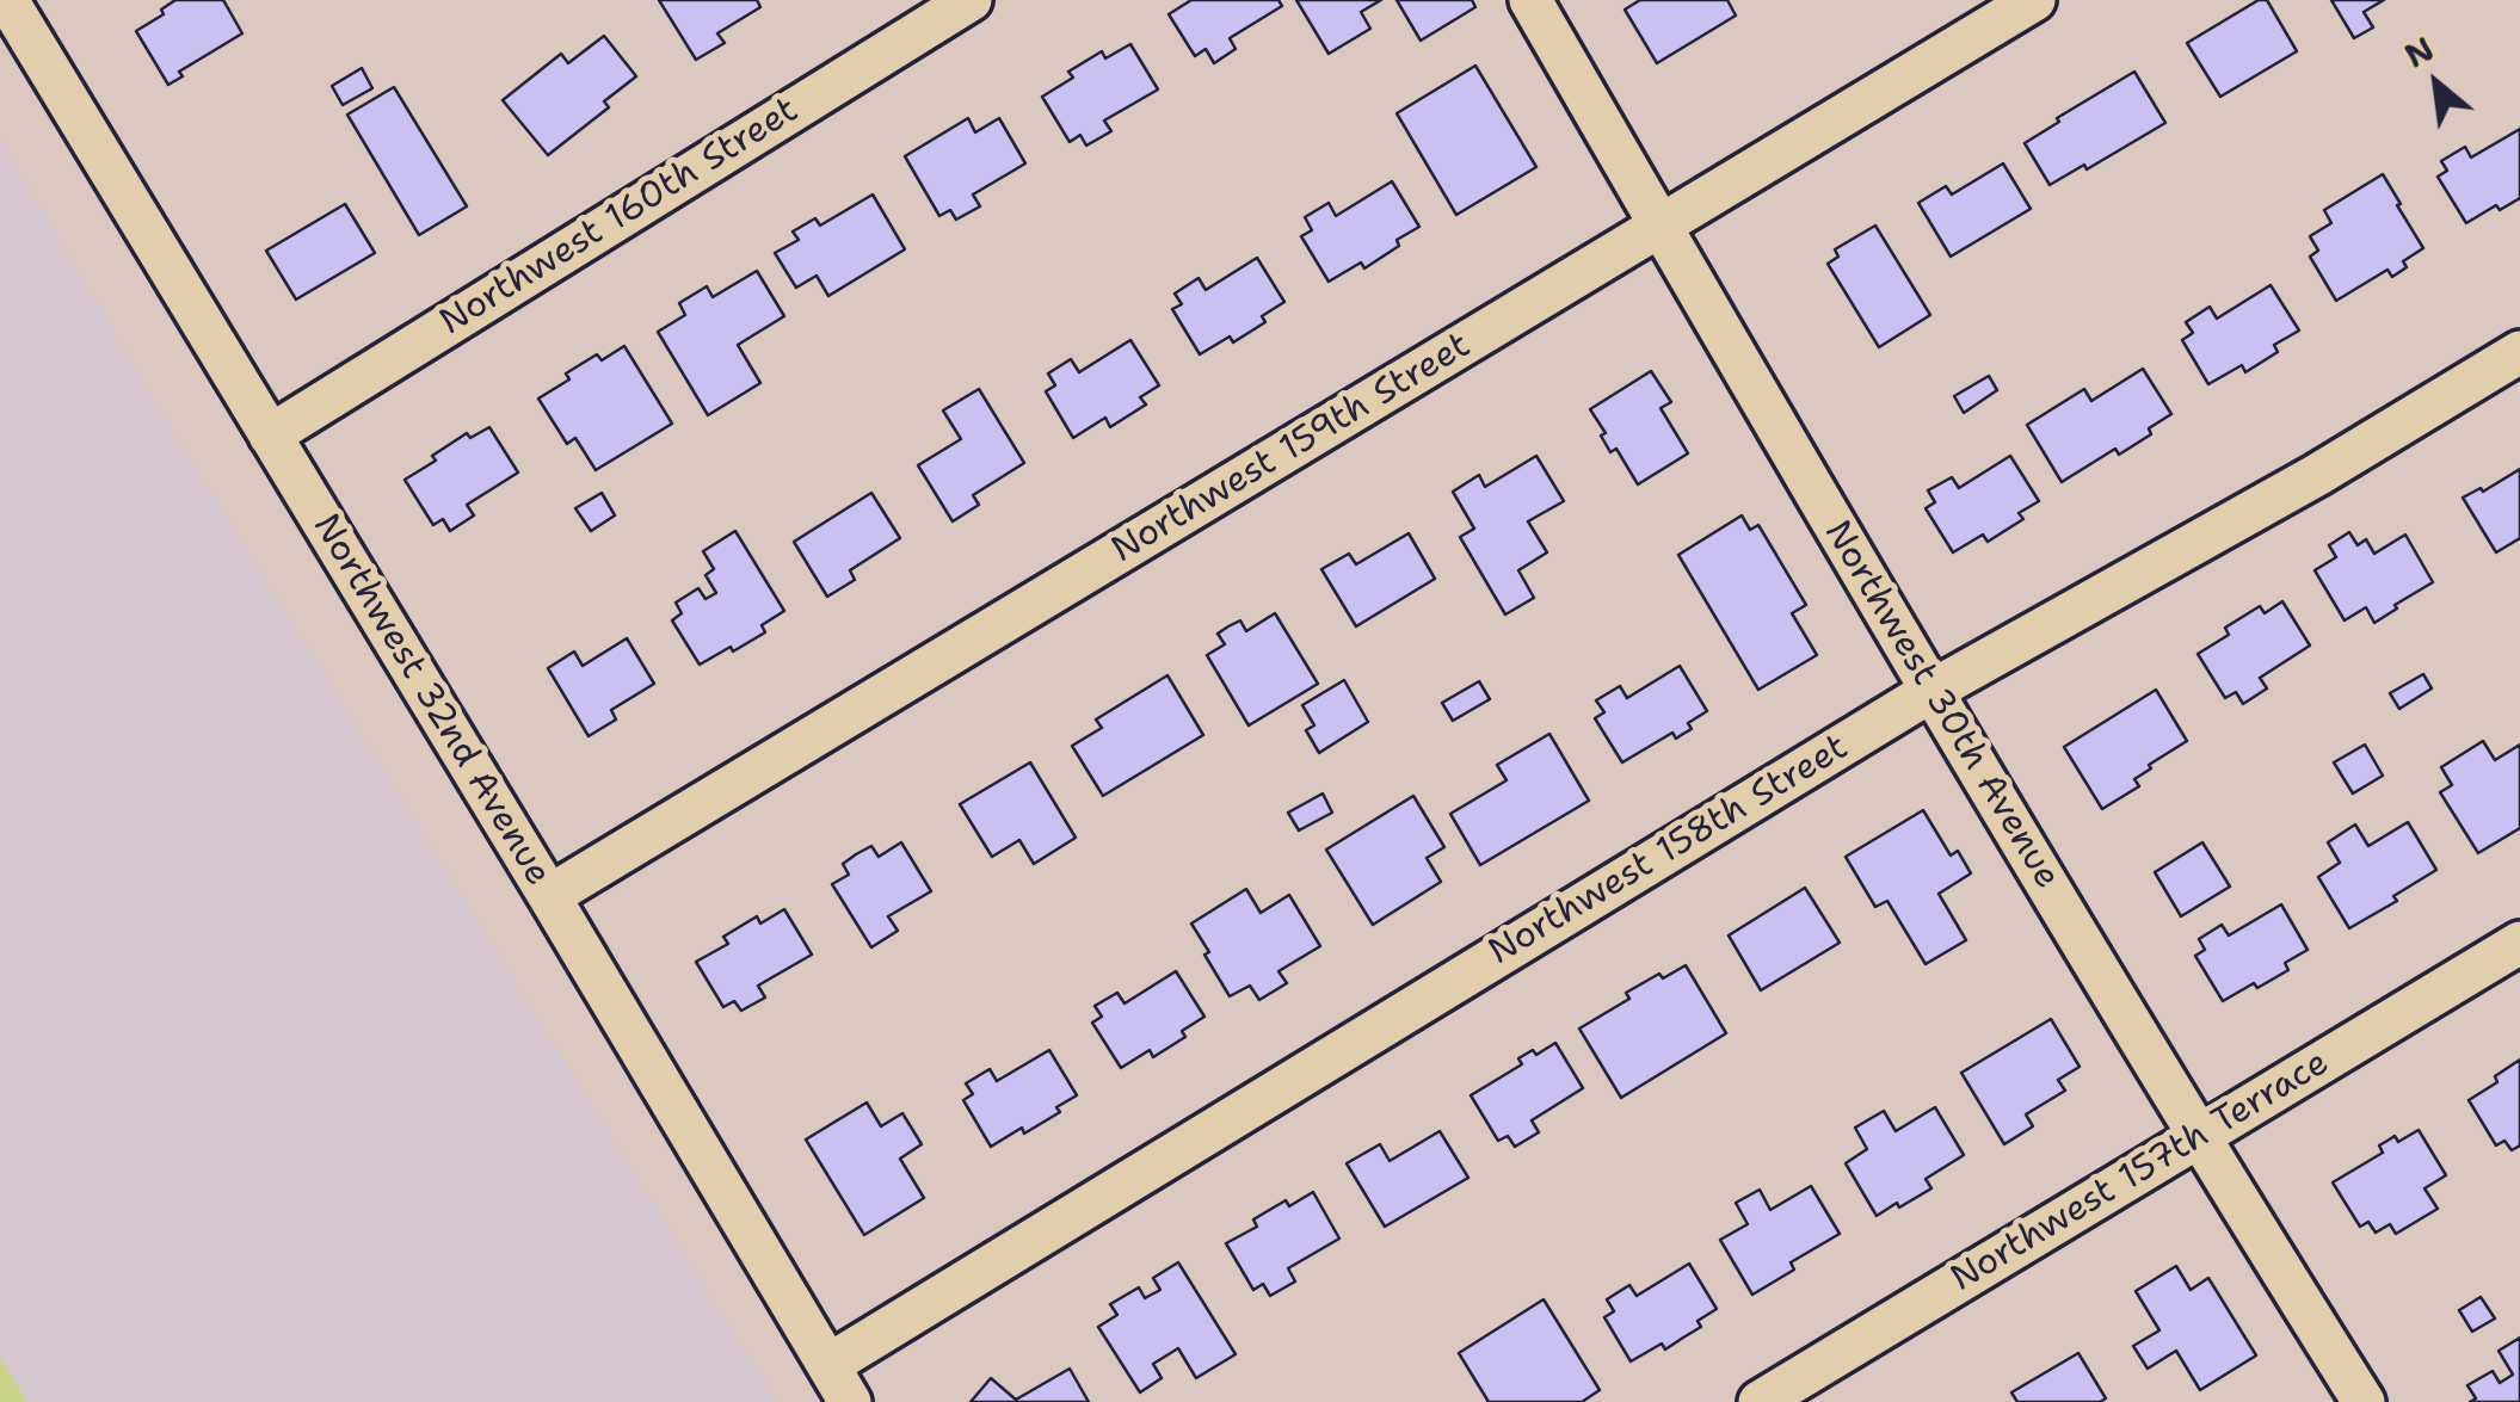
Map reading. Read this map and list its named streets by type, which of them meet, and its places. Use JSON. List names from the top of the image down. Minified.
{"streets":{"street":["Northwest 160th Street","Northwest 159th Street","Northwest 32nd Avenue","Northwest 30th Avenue","Northwest 158th Street","Northwest 157th Terrace"]},"crossings":[["Northwest 160th Street","Northwest 32nd Avenue"],["Northwest 159th Street","Northwest 32nd Avenue"],["Northwest 159th Street","Northwest 30th Avenue"],["Northwest 32nd Avenue","Northwest 158th Street"],["Northwest 30th Avenue","Northwest 158th Street"],["Northwest 30th Avenue","Northwest 157th Terrace"]],"north":"top left"}
